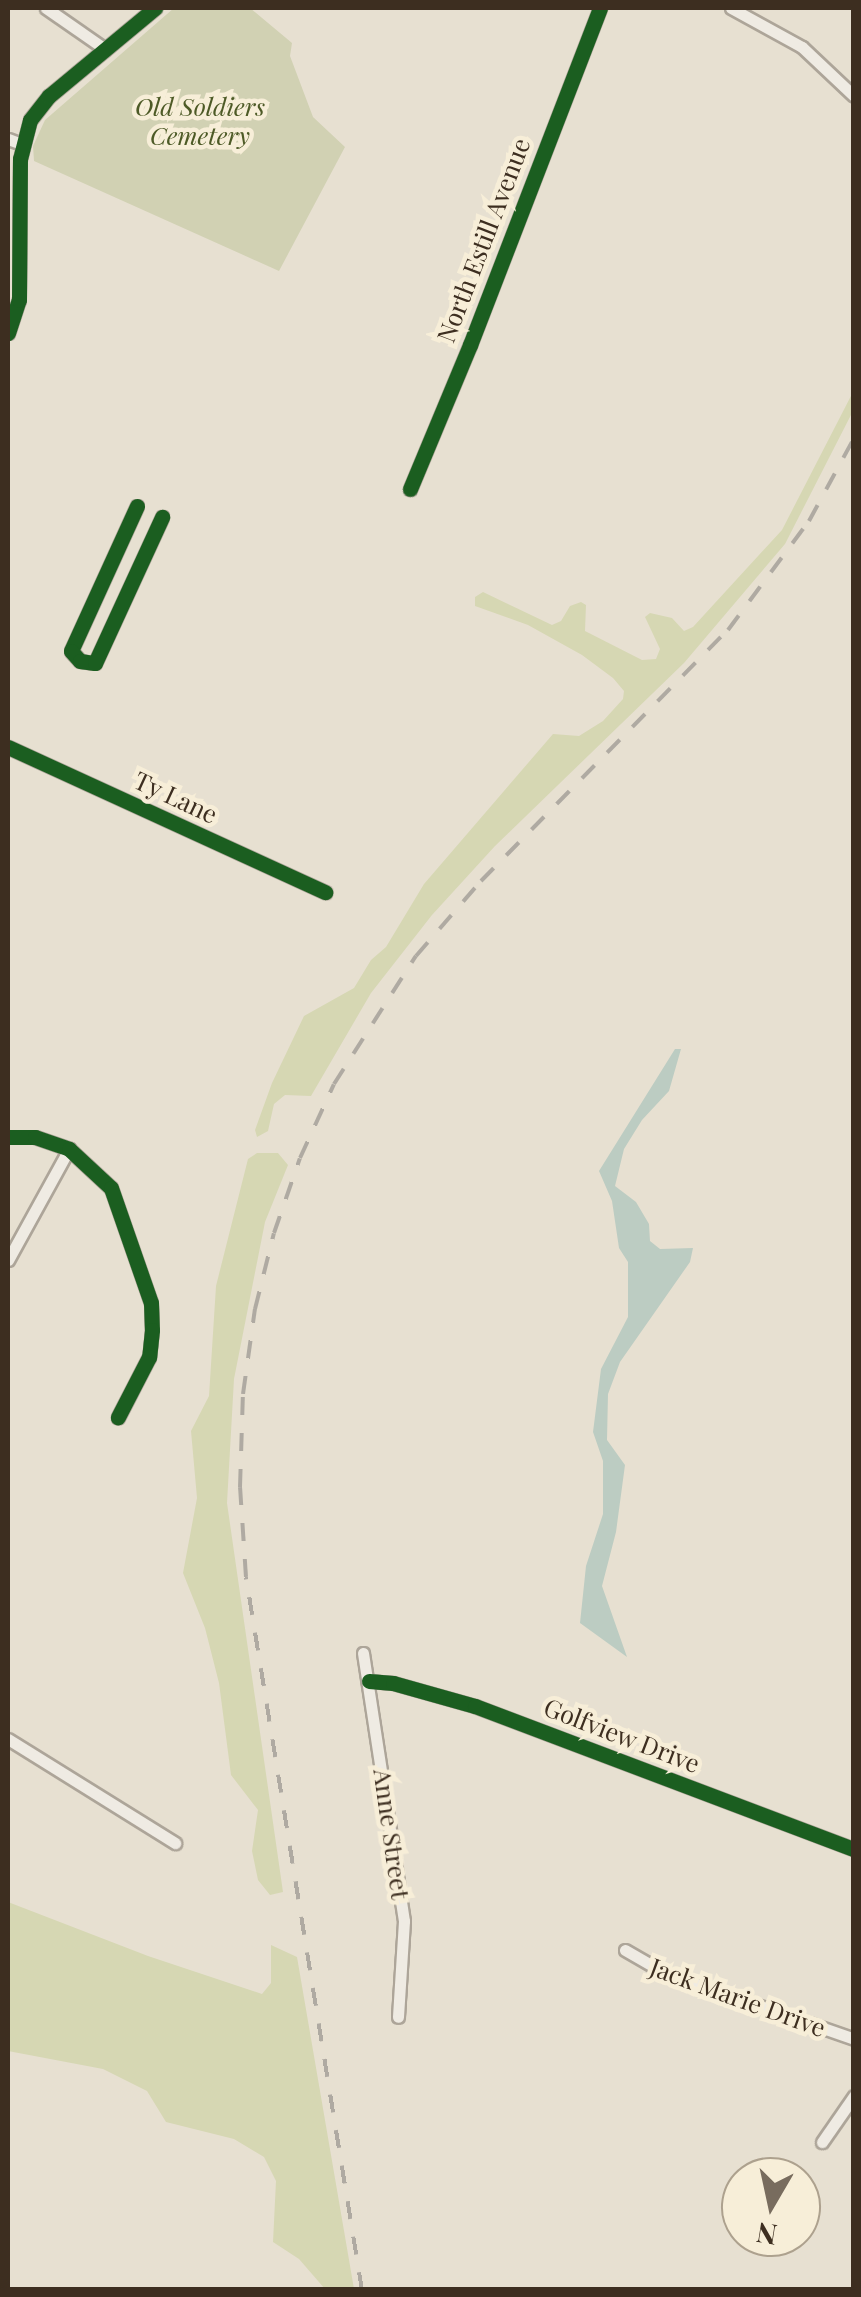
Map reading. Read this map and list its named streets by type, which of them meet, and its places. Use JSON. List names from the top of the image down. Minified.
{"streets":{"street":["North Estill Avenue","Ty Lane","Golfview Drive","Anne Street","Jack Marie Drive"]},"crossings":[["Golfview Drive","Anne Street"]],"parks":["Old Soldiers Cemetery"],"north":"bottom"}
